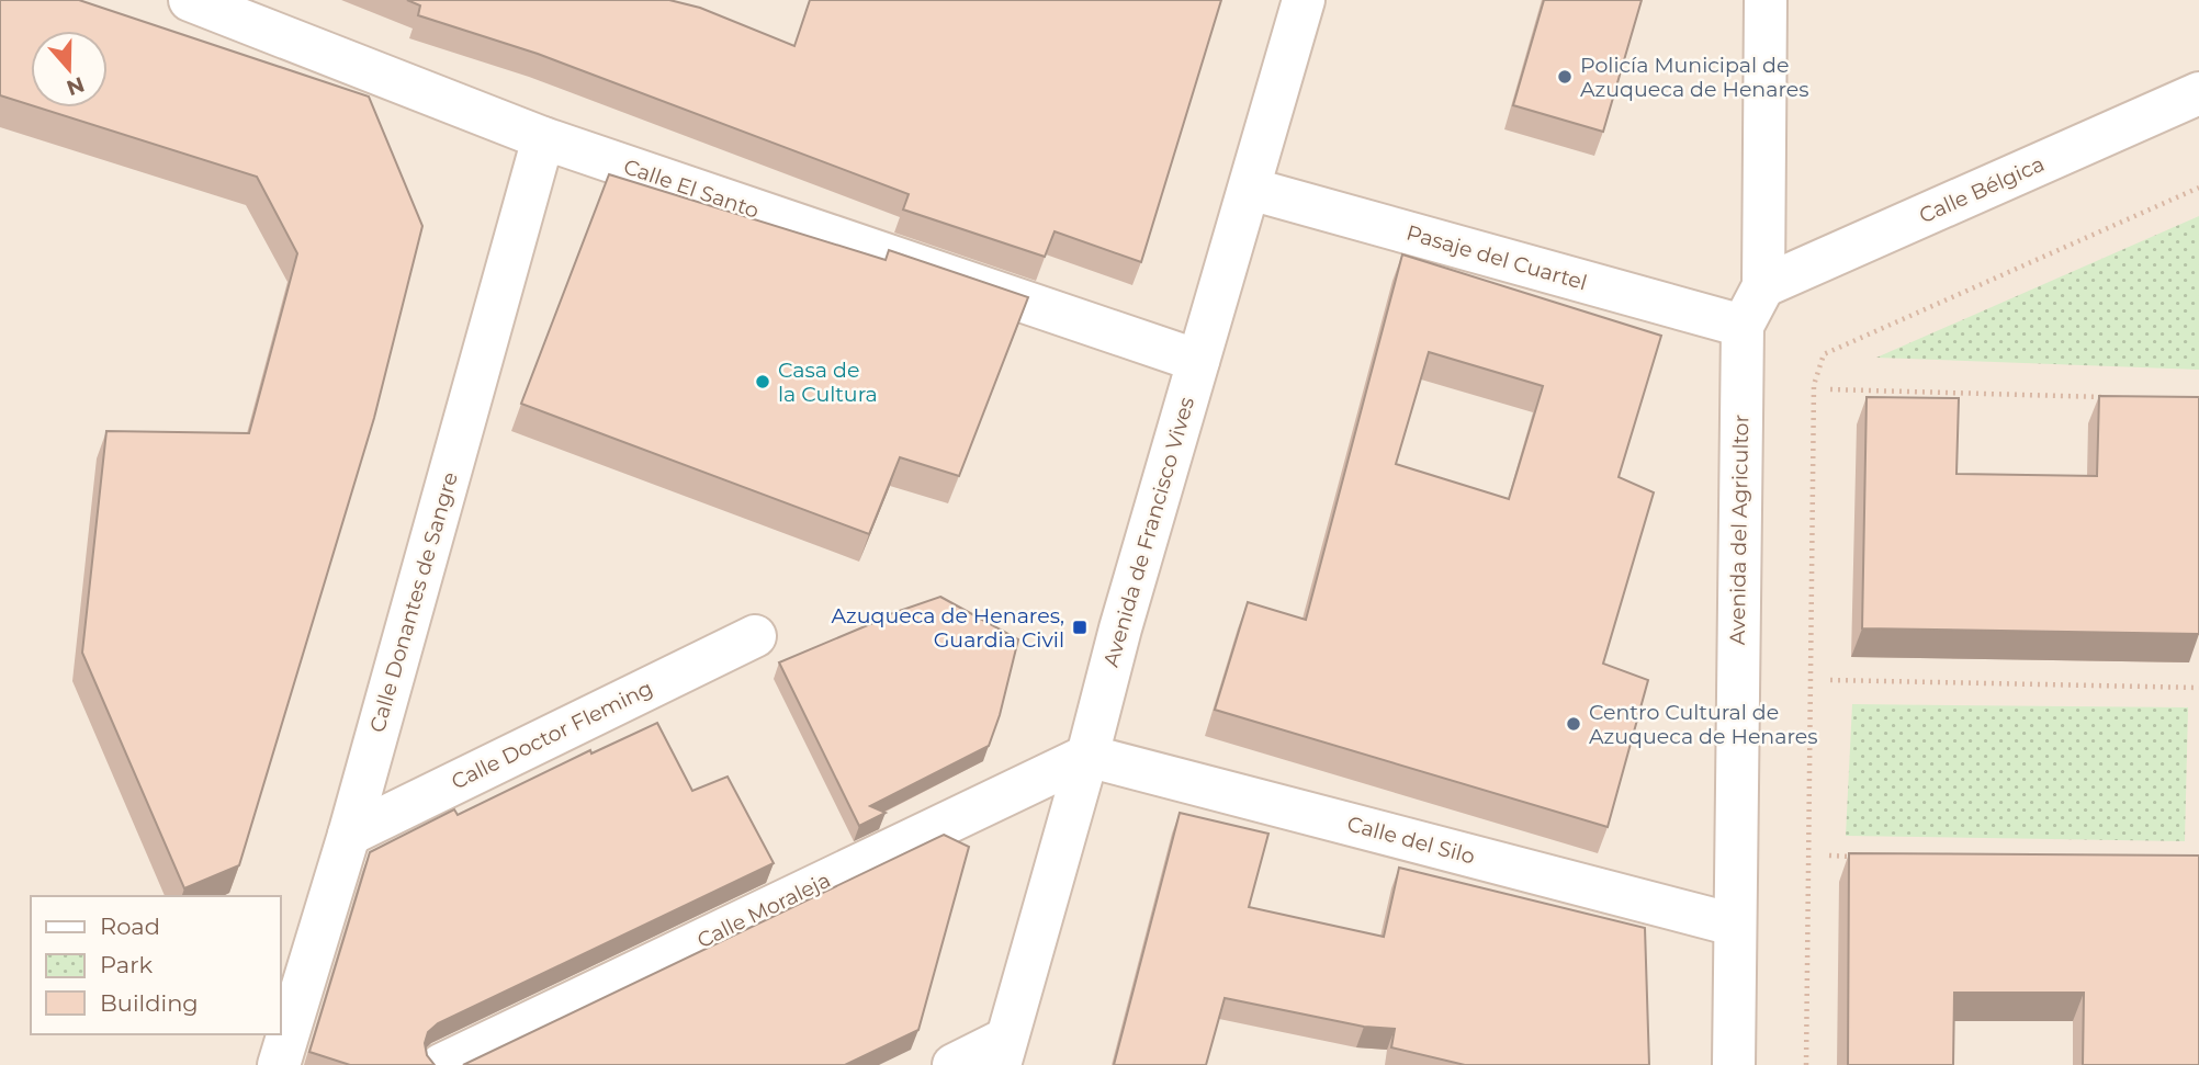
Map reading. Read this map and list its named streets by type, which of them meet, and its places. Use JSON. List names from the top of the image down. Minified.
{"streets":{"street":["Calle El Santo","Calle Bélgica","Pasaje del Cuartel","Avenida del Agricultor","Avenida de Francisco Vives","Calle Donantes de Sangre","Calle Doctor Fleming","Calle del Silo","Calle Moraleja"]},"crossings":[["Calle El Santo","Avenida de Francisco Vives"],["Calle El Santo","Calle Donantes de Sangre"],["Calle Bélgica","Avenida del Agricultor"],["Pasaje del Cuartel","Avenida del Agricultor"],["Pasaje del Cuartel","Avenida de Francisco Vives"],["Avenida del Agricultor","Calle del Silo"],["Avenida de Francisco Vives","Calle del Silo"],["Avenida de Francisco Vives","Calle Moraleja"],["Calle Donantes de Sangre","Calle Doctor Fleming"],["Calle del Silo","Calle Moraleja"]],"places":{"other":["Policía Municipal de Azuqueca de Henares","Casa de la Cultura","Centro Cultural de Azuqueca de Henares"],"transit":["Azuqueca de Henares, Guardia Civil"]},"legend":["Road","Park","Building"],"north":"bottom"}
